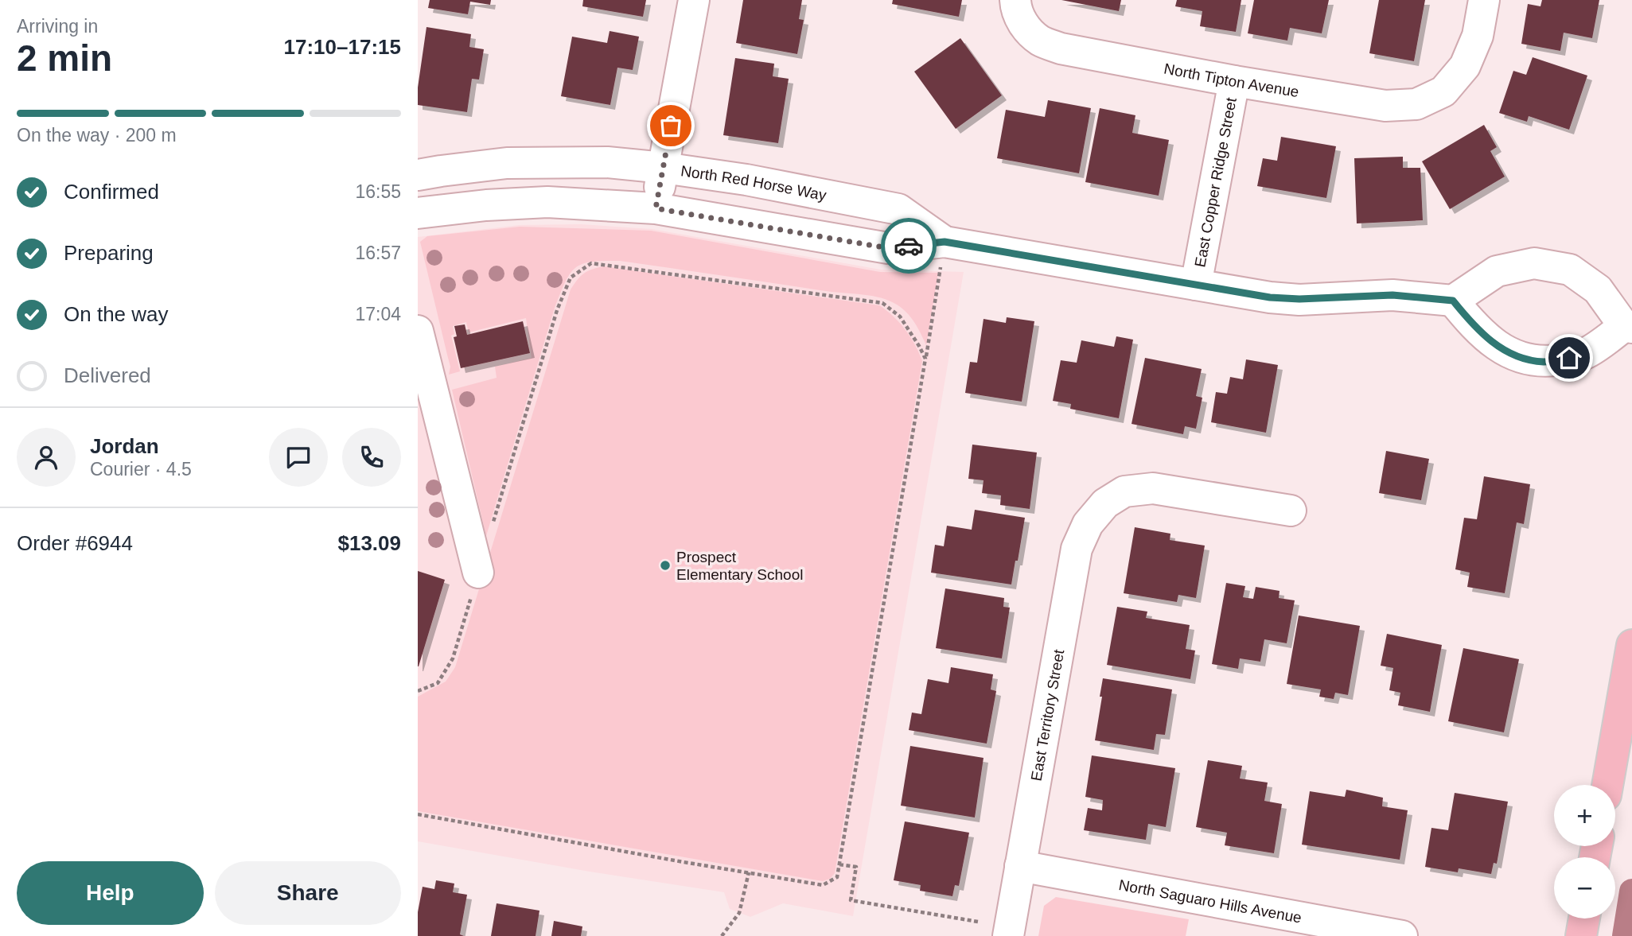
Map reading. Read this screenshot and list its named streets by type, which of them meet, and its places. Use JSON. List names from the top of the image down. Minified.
{"streets":{"street":["North Tipton Avenue","North Red Horse Way","East Copper Ridge Street","East Territory Street","North Saguaro Hills Avenue"]},"crossings":[["North Tipton Avenue","East Copper Ridge Street"],["North Red Horse Way","East Copper Ridge Street"],["East Territory Street","North Saguaro Hills Avenue"]],"places":["Prospect Elementary School"],"page":{"heading":["2 min","Arriving in","17:10–17:15"],"panel":["Jordan","Courier · 4.5","Order #6944","$13.09"],"bar":"On the way · 200 m","list":[["Confirmed","16:55"],["Preparing","16:57"],["On the way","17:04"],"Delivered"],"map_buttons":["+","−"],"buttons":["Help","Share"]}}
